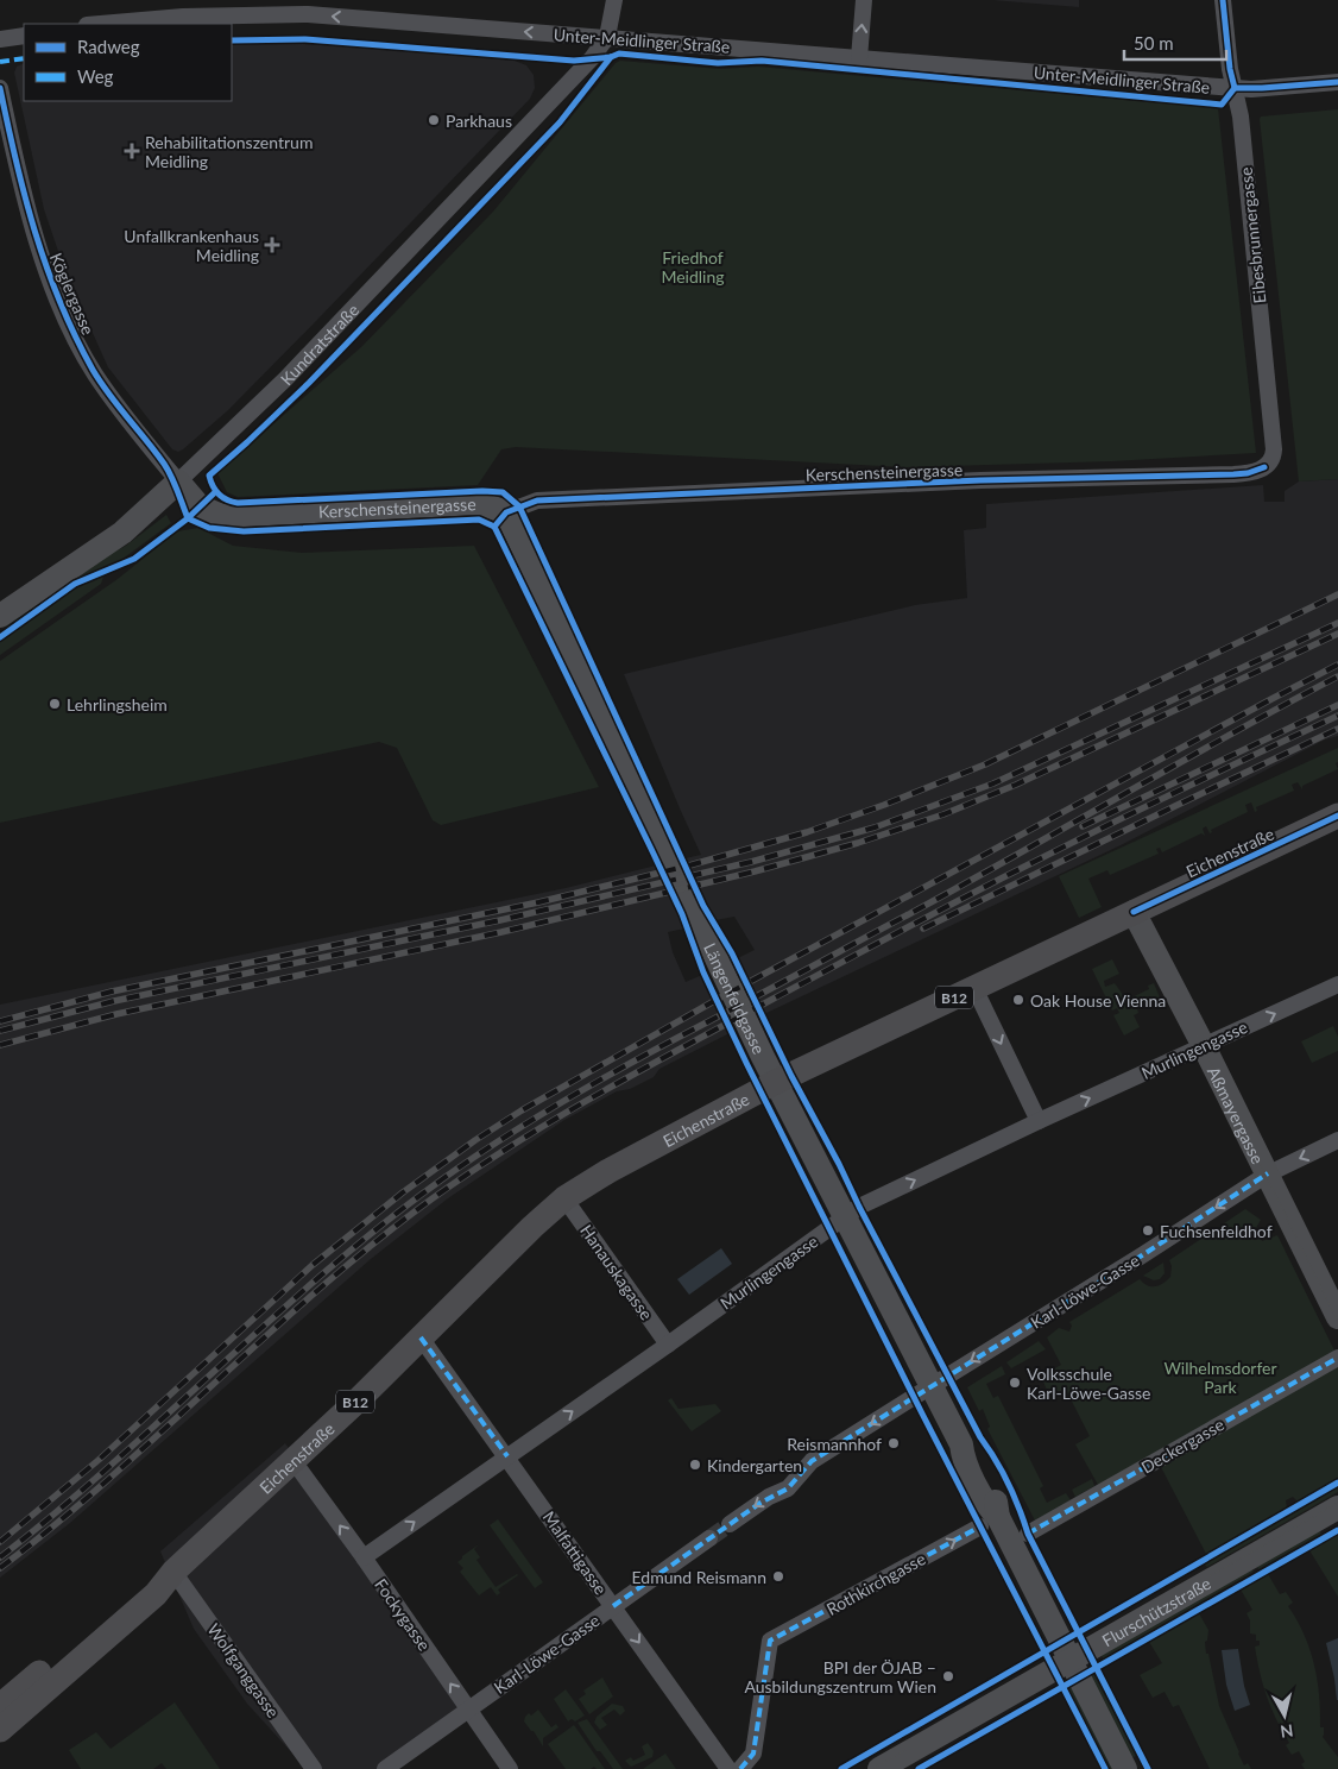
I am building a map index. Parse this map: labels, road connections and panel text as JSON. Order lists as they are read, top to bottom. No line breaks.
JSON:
{"streets":{"main road":["Eichenstraße","B12"],"street":["Unter-Meidlinger Straße","Eibesbrunnergasse","Köglergasse","Kundratstraße","Kerschensteinergasse","Längenfeldgasse","Murlingengasse","Aßmayergasse","Hanauskagasse","Karl-Löwe-Gasse","Deckergasse","Malfattigasse","Rothkirchgasse","Flurschützstraße","Fockygasse","Wolfganggasse"]},"crossings":[["Unter-Meidlinger Straße","Eibesbrunnergasse"],["Unter-Meidlinger Straße","Kundratstraße"],["Eibesbrunnergasse","Kerschensteinergasse"],["Köglergasse","Kundratstraße"],["Köglergasse","Kerschensteinergasse"],["Kundratstraße","Kerschensteinergasse"],["Kerschensteinergasse","Längenfeldgasse"],["Eichenstraße","Längenfeldgasse"],["Eichenstraße","Aßmayergasse"],["Eichenstraße","Hanauskagasse"],["Eichenstraße","Malfattigasse"],["Eichenstraße","Fockygasse"],["Eichenstraße","Wolfganggasse"],["Längenfeldgasse","Murlingengasse"],["Längenfeldgasse","Karl-Löwe-Gasse"],["Längenfeldgasse","Rothkirchgasse"],["Längenfeldgasse","Flurschützstraße"],["Murlingengasse","Aßmayergasse"],["Murlingengasse","Hanauskagasse"],["Murlingengasse","Malfattigasse"],["Murlingengasse","Fockygasse"],["Aßmayergasse","Karl-Löwe-Gasse"],["Karl-Löwe-Gasse","Malfattigasse"],["Karl-Löwe-Gasse","Fockygasse"]],"one_way":["Murlingengasse","Karl-Löwe-Gasse","Malfattigasse","Rothkirchgasse","Fockygasse"],"parks":["Friedhof Meidling","Wilhelmsdorfer Park"],"places":{"other":["Parkhaus","Lehrlingsheim","Oak House Vienna","Fuchsenfeldhof","Volksschule Karl-Löwe-Gasse","Reismannhof","Kindergarten","Edmund Reismann","BPI der ÖJAB – Ausbildungszentrum Wien"],"health":["Rehabilitationszentrum Meidling","Unfallkrankenhaus Meidling"]},"legend":["Radweg","Weg"],"scale_bar":"50 m","north":"bottom"}
